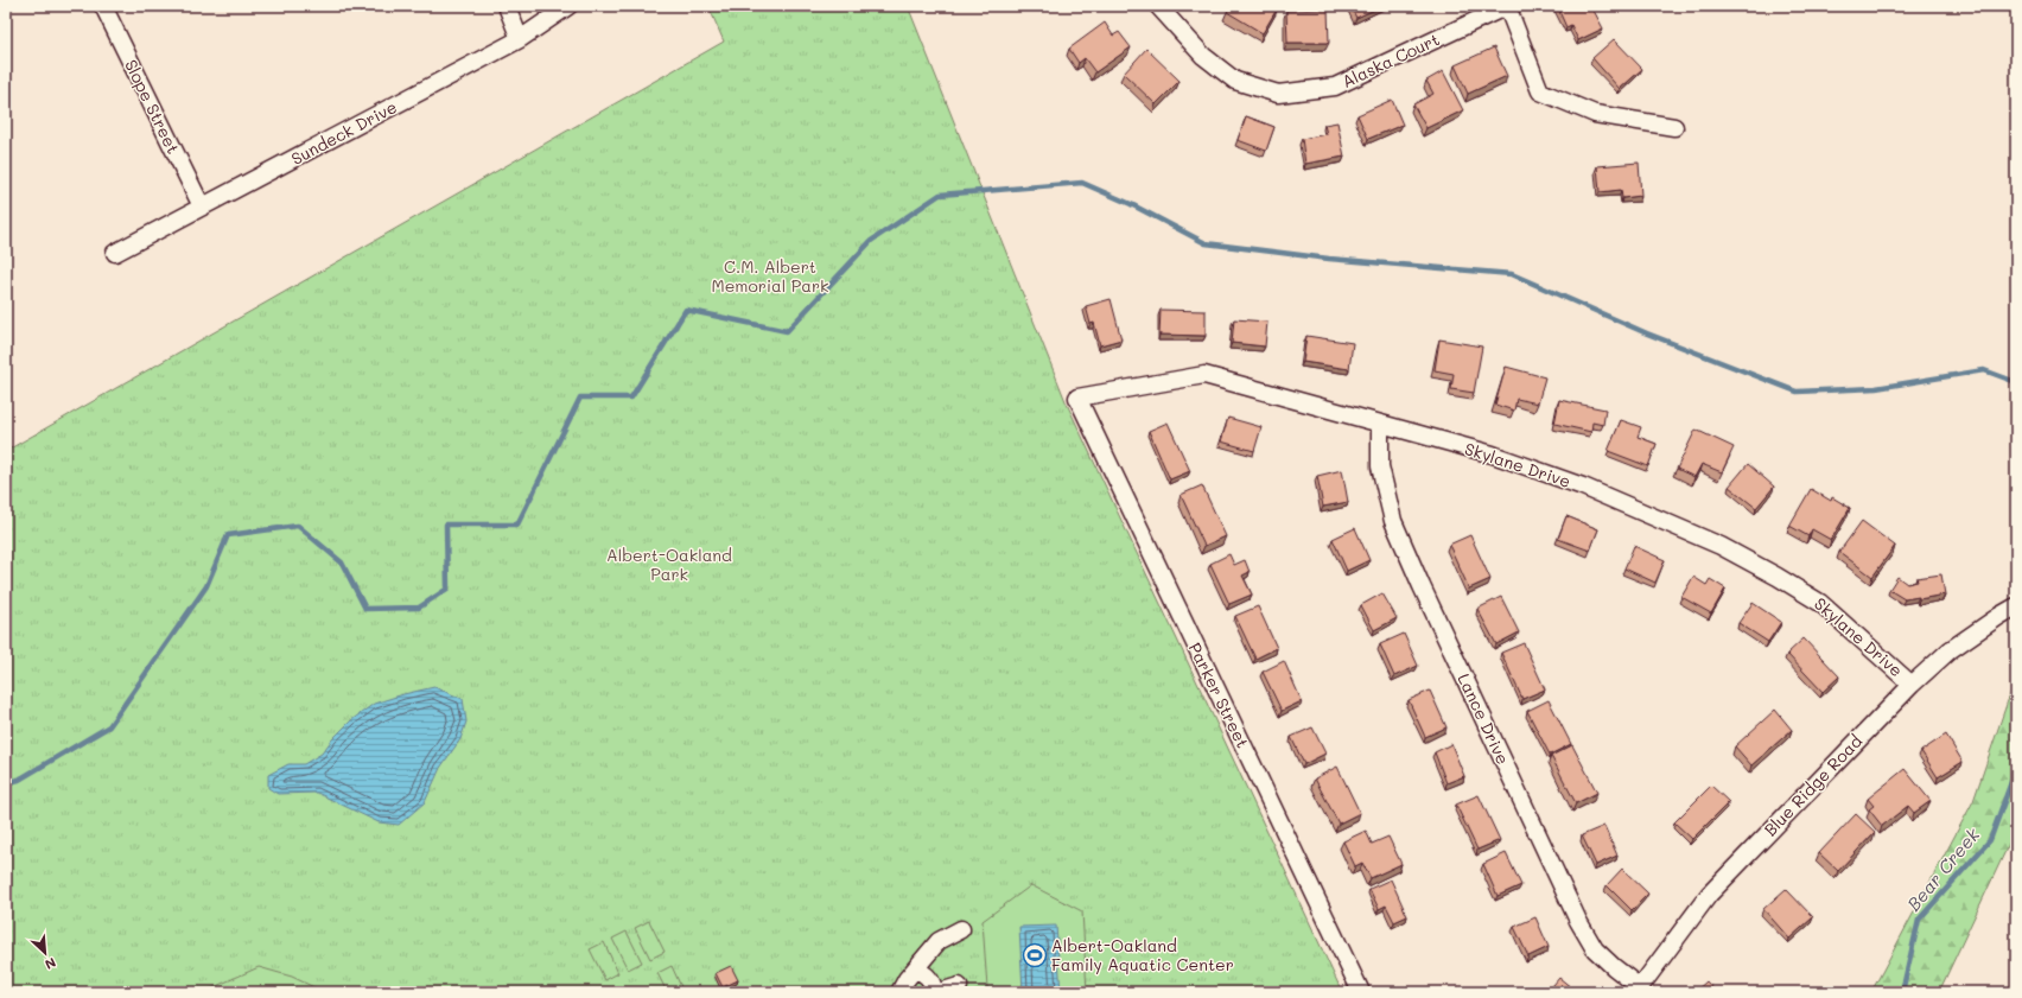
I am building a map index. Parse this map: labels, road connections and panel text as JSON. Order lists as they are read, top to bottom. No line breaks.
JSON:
{"streets":{"street":["Alaska Court","Slope Street","Sundeck Drive","Skylane Drive","Parker Street","Lance Drive","Blue Ridge Road"]},"crossings":[["Slope Street","Sundeck Drive"],["Skylane Drive","Parker Street"],["Skylane Drive","Lance Drive"],["Skylane Drive","Blue Ridge Road"],["Lance Drive","Blue Ridge Road"]],"water":["Bear Creek"],"parks":["C.M. Albert Memorial Park","Albert-Oakland Park"],"places":{"sports":["Albert-Oakland Family Aquatic Center"]},"north":"bottom right"}
